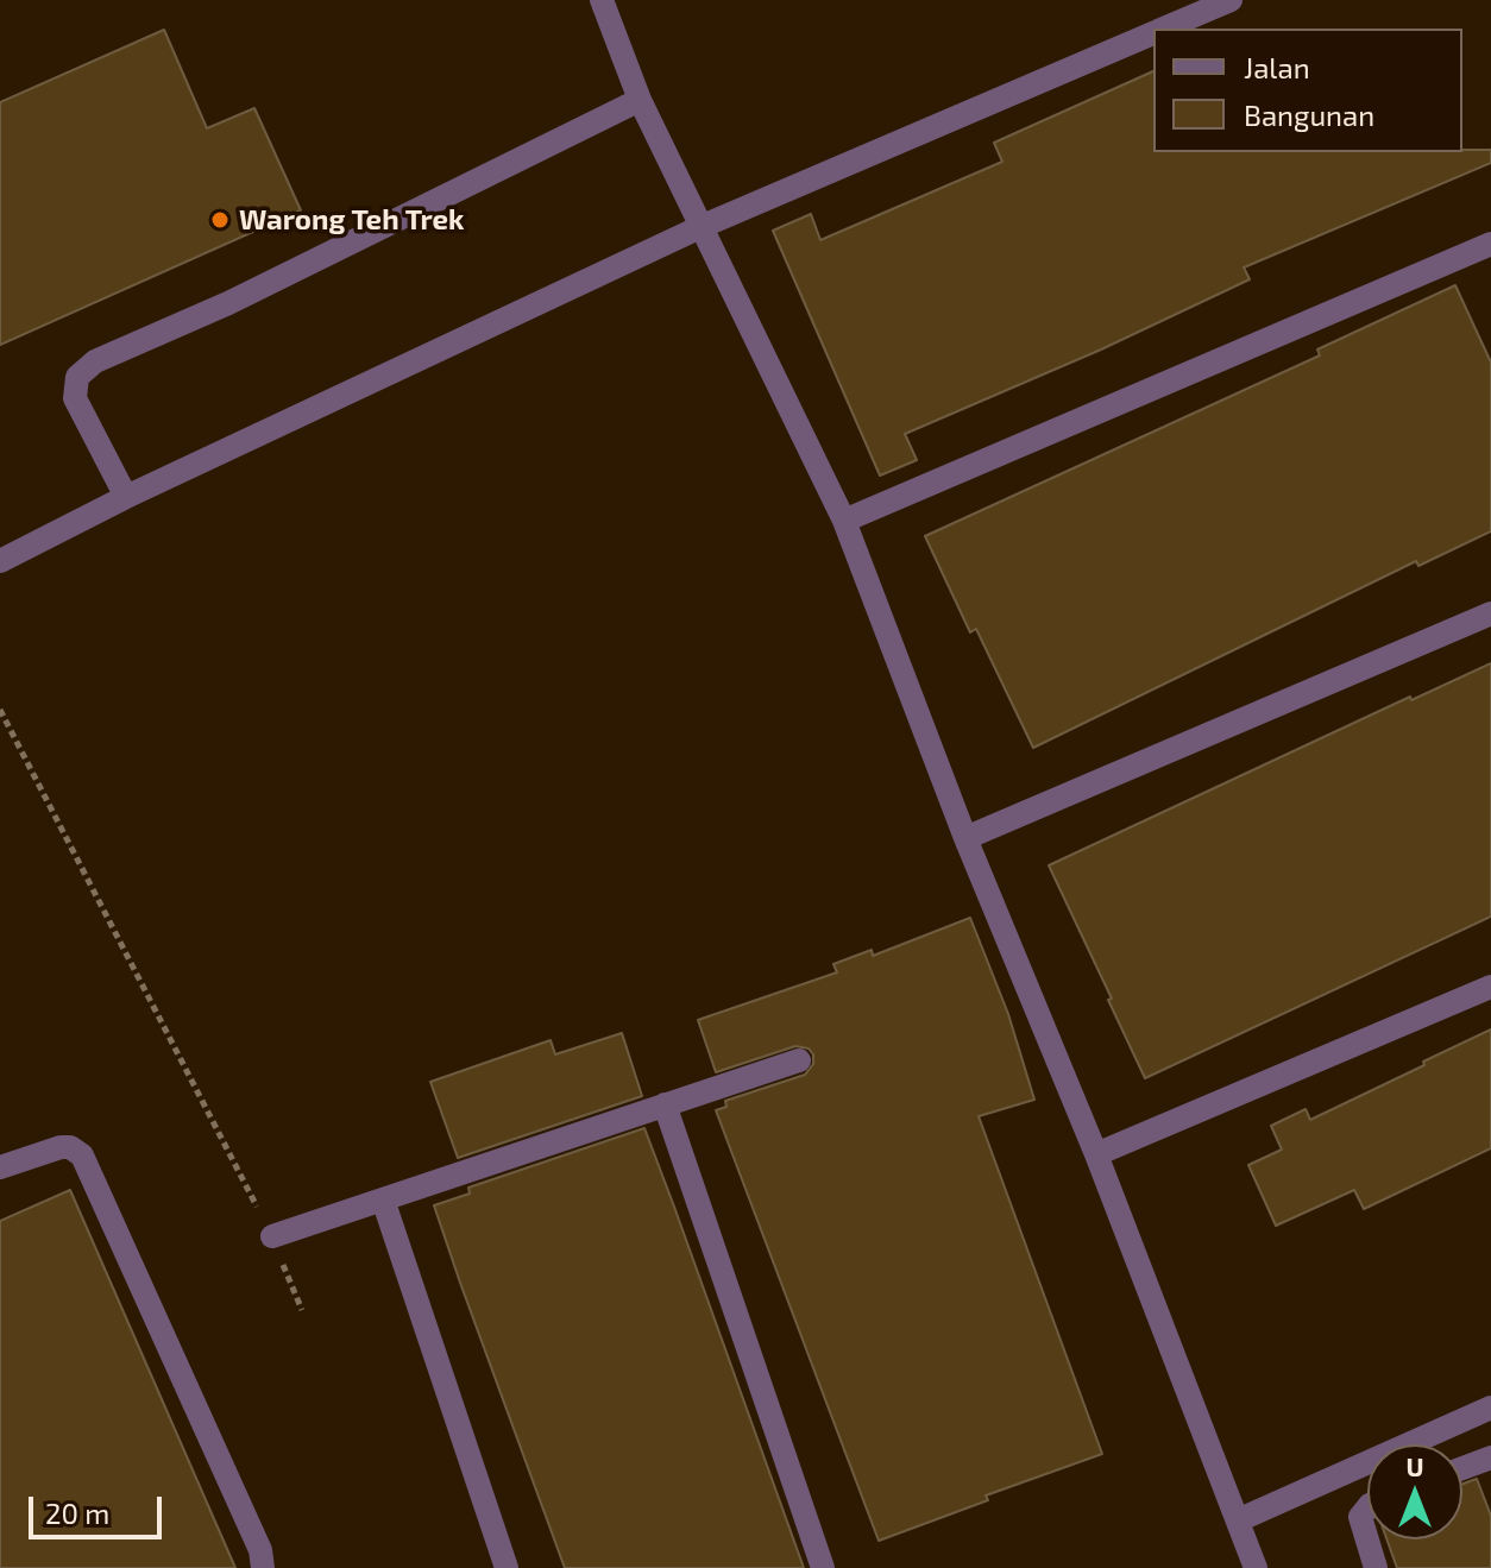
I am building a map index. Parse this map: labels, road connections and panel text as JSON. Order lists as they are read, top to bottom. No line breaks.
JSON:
{"places":["Warong Teh Trek"],"legend":["Jalan","Bangunan"],"scale_bar":"20 m","north":"top"}
